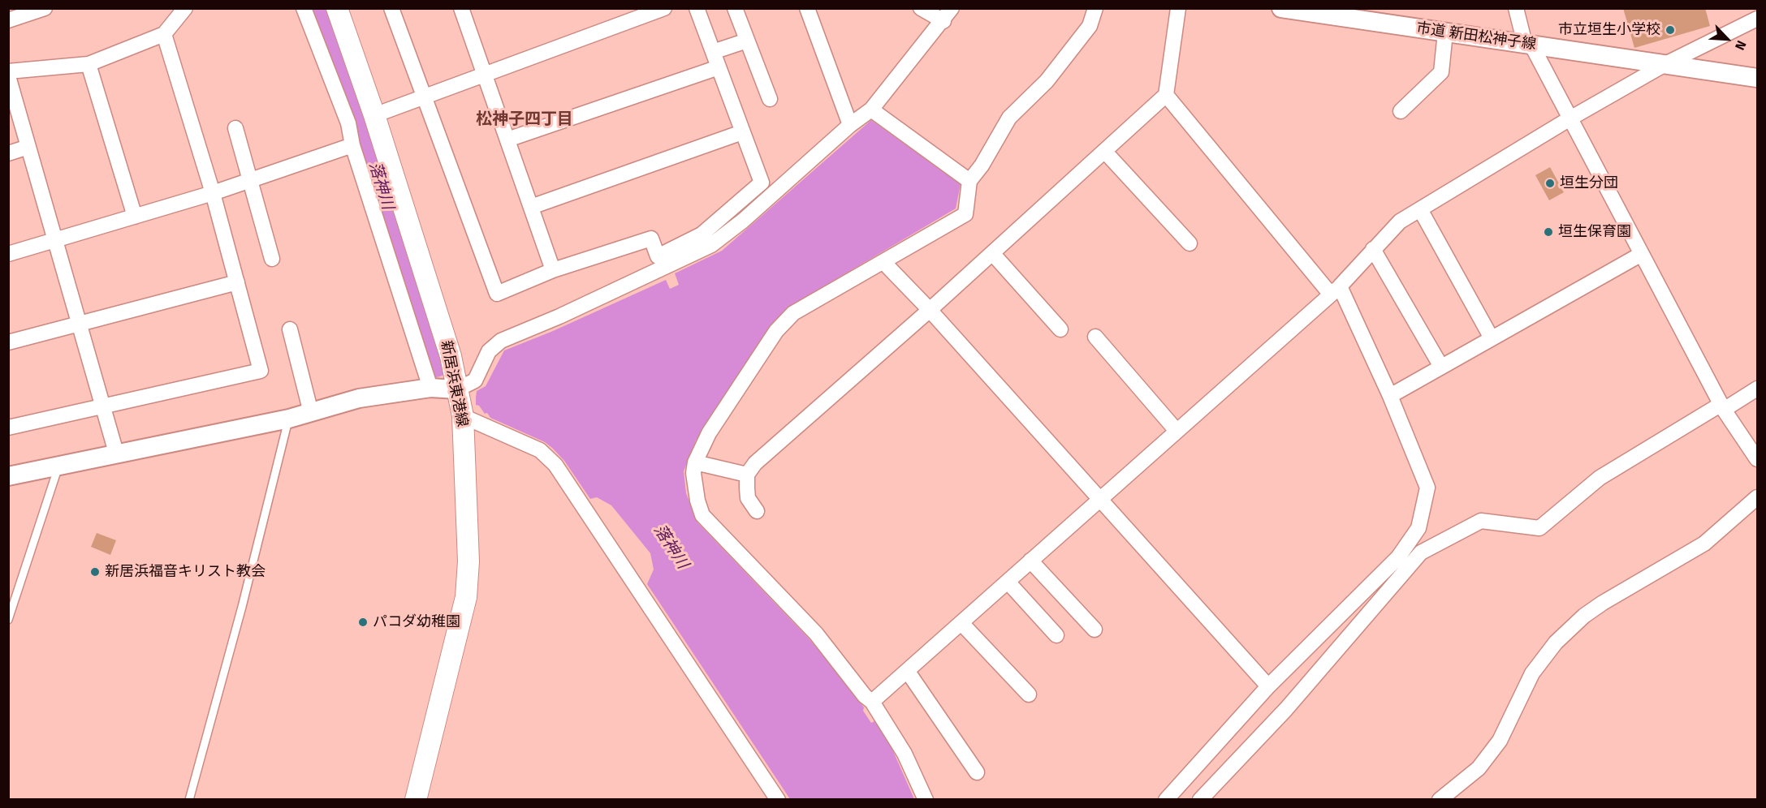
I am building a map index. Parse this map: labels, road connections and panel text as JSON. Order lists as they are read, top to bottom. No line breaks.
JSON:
{"streets":{"main road":["新居浜東港線"],"street":["市道 新田松神子線"]},"districts":["松神子四丁目"],"water":["落神川"],"places":["市立垣生小学校","垣生分団","垣生保育園","新居浜福音キリスト教会","パコダ幼稚園"],"north":"bottom right"}
